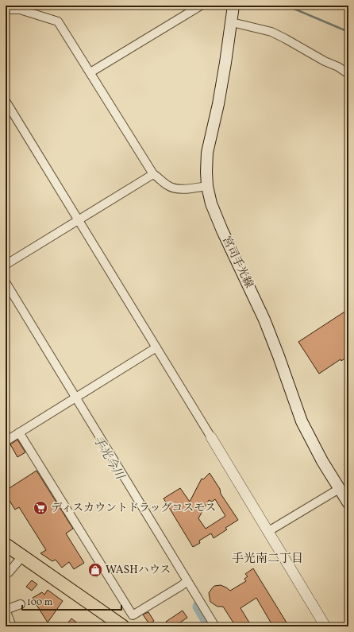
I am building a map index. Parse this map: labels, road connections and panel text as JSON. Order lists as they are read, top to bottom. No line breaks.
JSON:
{"streets":{"main road":["宮司手光線"]},"districts":["手光南二丁目"],"water":["手光今川"],"places":{"supermarket":["ディスカウントドラッグコスモス"],"shop":["WASHハウス"]},"scale_bar":"100 m"}
